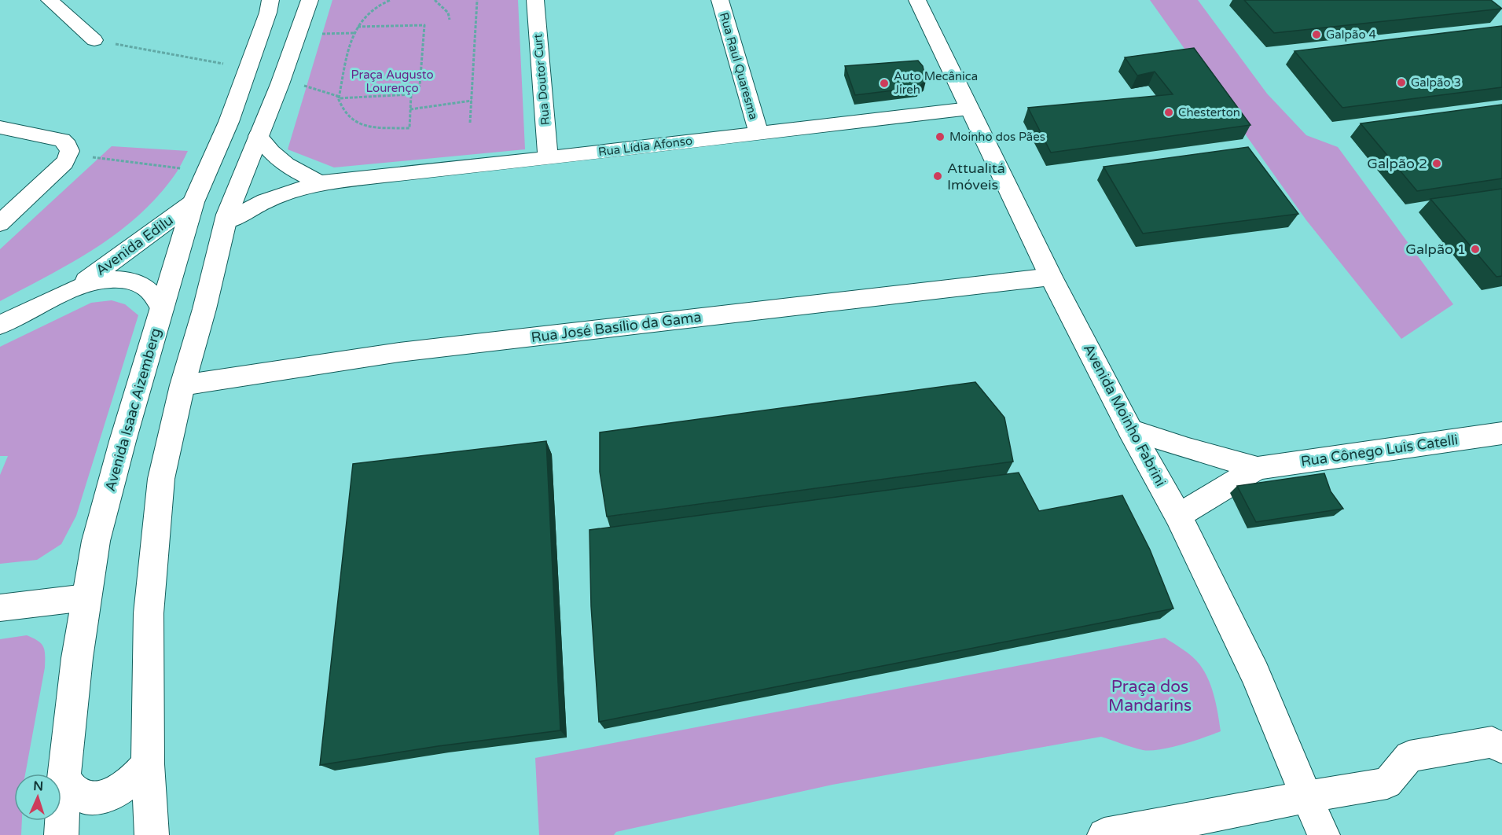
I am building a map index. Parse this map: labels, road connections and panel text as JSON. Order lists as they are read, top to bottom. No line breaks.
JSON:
{"streets":{"street":["Rua Raul Quaresma","Rua Doutor Curt","Rua Lídia Afonso","Avenida Edilu","Rua José Basílio da Gama","Avenida Isaac Aizemberg","Avenida Moinho Fabrini","Rua Cônego Luis Catelli"]},"crossings":[["Rua Raul Quaresma","Rua Lídia Afonso"],["Rua Doutor Curt","Rua Lídia Afonso"],["Rua Lídia Afonso","Avenida Moinho Fabrini"],["Avenida Edilu","Avenida Isaac Aizemberg"],["Rua José Basílio da Gama","Avenida Moinho Fabrini"],["Avenida Moinho Fabrini","Rua Cônego Luis Catelli"]],"parks":["Praça Augusto Lourenço","Praça dos Mandarins"],"places":["Galpão 4","Galpão 3","Auto Mecânica Jireh","Chesterton","Moinho dos Pães","Galpão 2","Attualitá Imóveis","Galpão 1"],"north":"top"}
